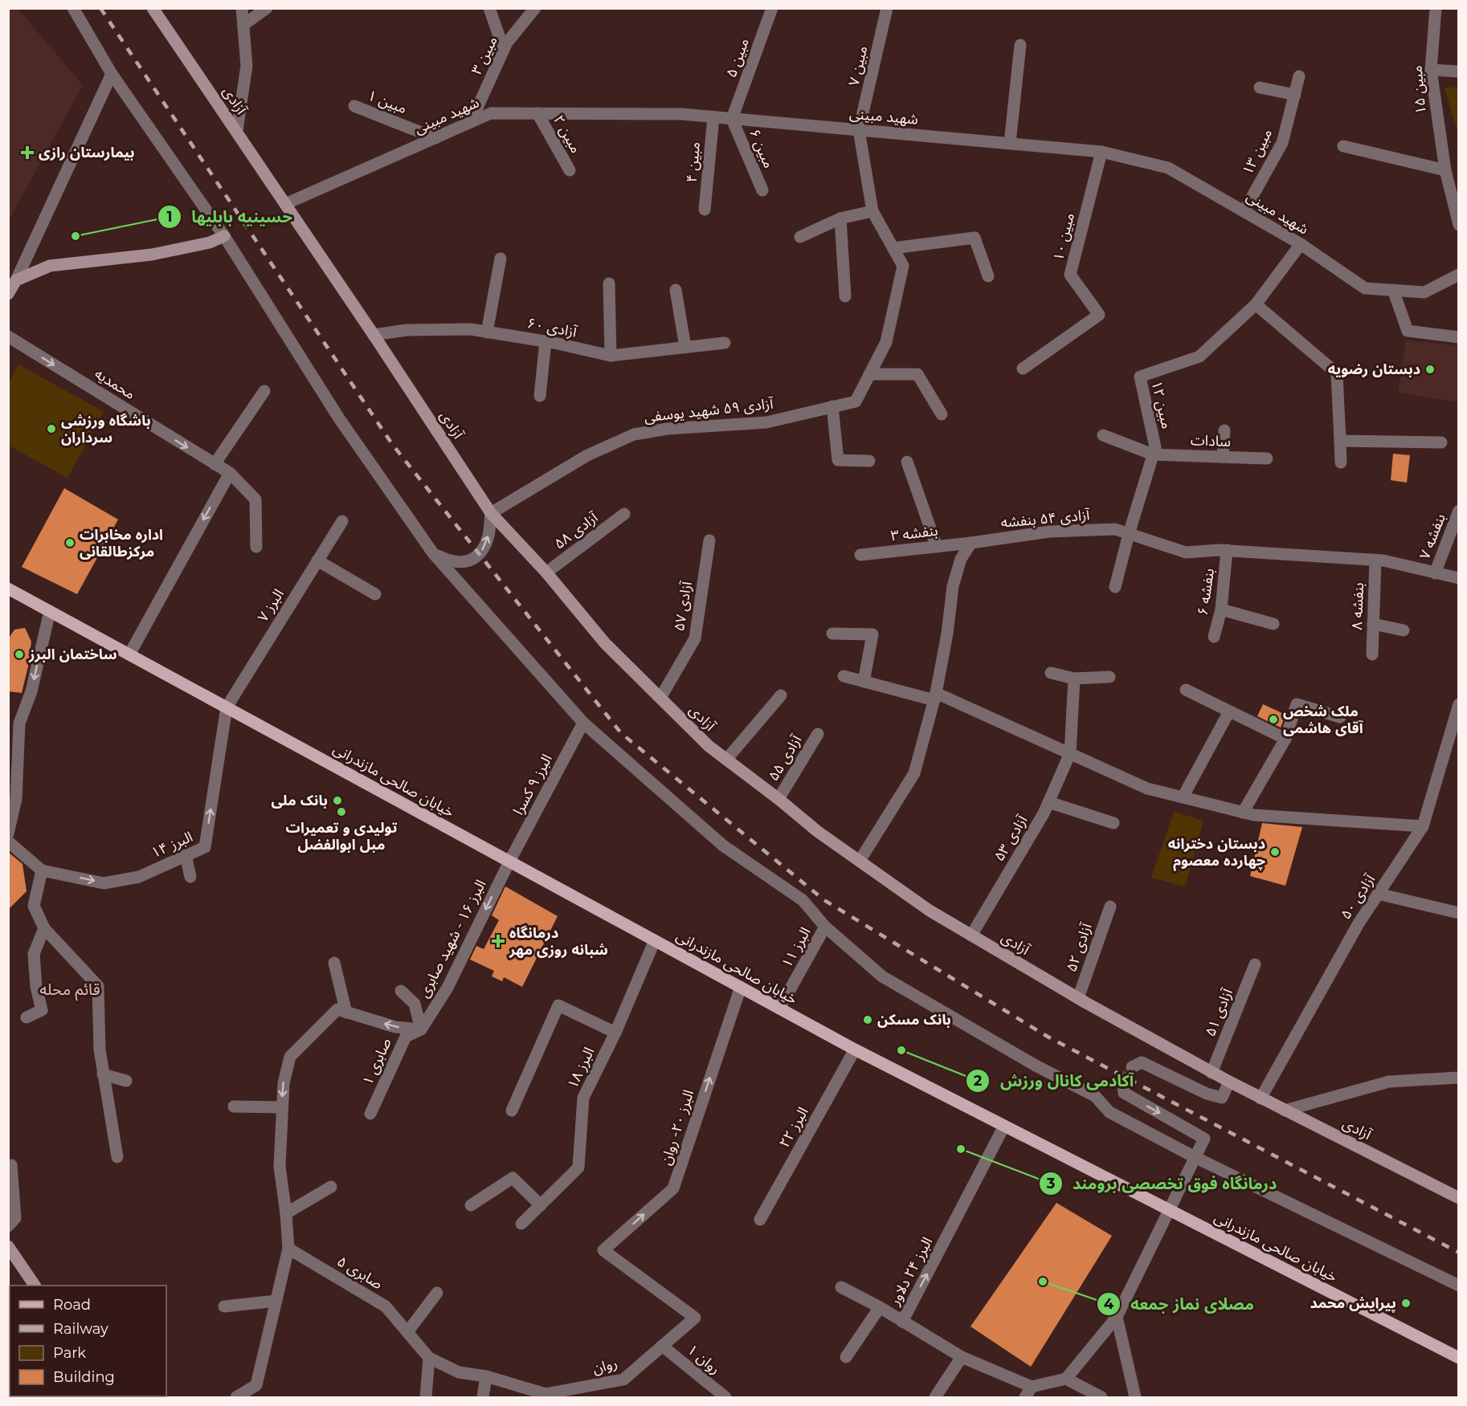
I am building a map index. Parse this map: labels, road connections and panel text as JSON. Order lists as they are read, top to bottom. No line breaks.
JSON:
{"streets":{"main road":["آزادی","خیابان صالحی مازندرانی"],"street":["مبین ۳","مبین ۵","مبین ۷","مبین ۱۵","مبین ۱","شهید مبینی","مبین ۲","مبین ۶","مبین ۱۳","مبین ۴","مبین ۱۰","آزادی ۶۰","محمدیه","مبین ۱۲","آزادی ۵۹ شهید یوسفی","سادات","آزادی ۵۴ بنفشه","آزادی ۵۸","بنفشه ۳","بنفشه ۷","بنفشه ۶","البرز ۷","آزادی ۵۷","بنفشه ۸","آزادی ۵۵","البرز ۹ کسرا","آزادی ۵۳","البرز ۱۴","آزادی ۵۰","البرز ۱۶ - شهید صابری","البرز ۱۱","آزادی ۵۲","آزادی ۵۱","صابری ۱","البرز ۱۸","البرز ۲۰- روان","البرز ۲۲","البرز ۲۴ دلاور","صابری ۵","روان ۱","روان"]},"crossings":[["مبین ۳","شهید مبینی"],["مبین ۵","شهید مبینی"],["مبین ۵","مبین ۶"],["مبین ۷","شهید مبینی"],["مبین ۷","آزادی ۵۹ شهید یوسفی"],["آزادی","شهید مبینی"],["آزادی","آزادی ۶۰"],["آزادی","آزادی ۵۹ شهید یوسفی"],["آزادی","آزادی ۵۸"],["آزادی","آزادی ۵۷"],["آزادی","آزادی ۵۵"],["آزادی","آزادی ۵۳"],["آزادی","آزادی ۵۰"],["آزادی","آزادی ۵۲"],["آزادی","آزادی ۵۱"],["مبین ۱","شهید مبینی"],["شهید مبینی","مبین ۲"],["شهید مبینی","مبین ۶"],["شهید مبینی","مبین ۱۳"],["شهید مبینی","مبین ۴"],["شهید مبینی","مبین ۱۰"],["شهید مبینی","مبین ۱۲"],["شهید مبینی","آزادی ۵۹ شهید یوسفی"],["مبین ۱۲","سادات"],["مبین ۱۲","آزادی ۵۴ بنفشه"],["آزادی ۵۴ بنفشه","بنفشه ۳"],["آزادی ۵۴ بنفشه","بنفشه ۷"],["آزادی ۵۴ بنفشه","بنفشه ۶"],["آزادی ۵۴ بنفشه","بنفشه ۸"],["البرز ۷","خیابان صالحی مازندرانی"],["البرز ۷","البرز ۱۴"],["خیابان صالحی مازندرانی","البرز ۹ کسرا"],["خیابان صالحی مازندرانی","البرز ۱۴"],["خیابان صالحی مازندرانی","البرز ۱۶ - شهید صابری"],["خیابان صالحی مازندرانی","البرز ۱۱"],["خیابان صالحی مازندرانی","البرز ۱۸"],["خیابان صالحی مازندرانی","البرز ۲۰- روان"],["خیابان صالحی مازندرانی","البرز ۲۲"],["خیابان صالحی مازندرانی","البرز ۲۴ دلاور"],["البرز ۹ کسرا","البرز ۱۶ - شهید صابری"],["البرز ۱۶ - شهید صابری","صابری ۱"],["البرز ۲۰- روان","روان"],["صابری ۵","روان"],["روان ۱","روان"]],"one_way":["محمدیه","البرز ۱۶ - شهید صابری","البرز ۲۰- روان","البرز ۲۴ دلاور"],"districts":["قائم محله"],"places":{"health":["بیمارستان رازی","درمانگاه شبانه روزی مهر"],"other":["حسینیه بابلیها","دبستان رضویه","باشگاه ورزشی سرداران","اداره مخابرات مرکزطالقانی","ساختمان البرز","ملک شخص آقای هاشمی","بانک ملی","تولیدی و تعمیرات مبل ابوالفضل","دبستان دخترانه چهارده معصوم","بانک مسکن","آکادمی کانال ورزش","درمانگاه فوق تخصصی برومند","مصلای نماز جمعه","پیرایش محمد"]},"legend":["Road","Railway","Park","Building"]}
